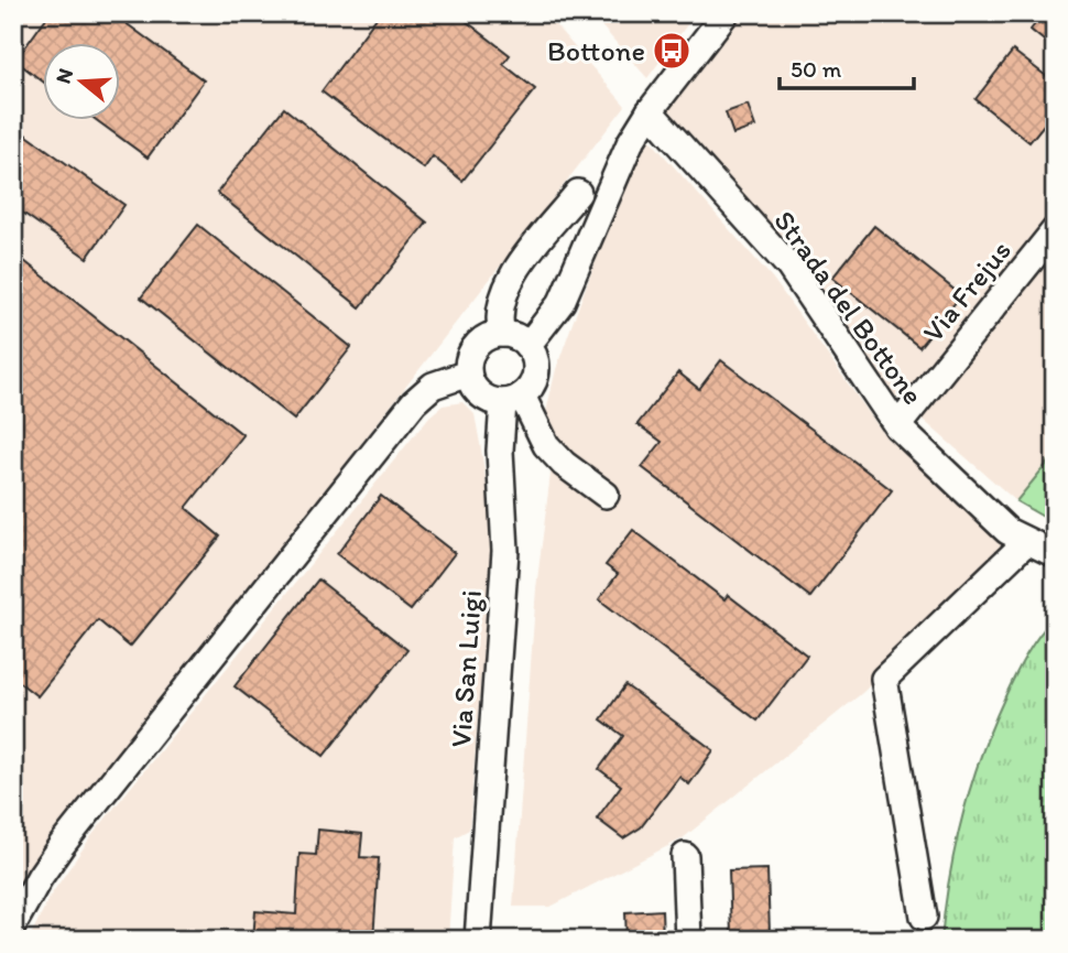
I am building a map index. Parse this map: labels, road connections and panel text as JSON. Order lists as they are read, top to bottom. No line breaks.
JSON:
{"streets":{"street":["Via Frejus","Strada del Bottone","Via San Luigi"]},"crossings":[["Via Frejus","Strada del Bottone"]],"places":{"bus stop":["Bottone"]},"scale_bar":"50 m","north":"left"}
